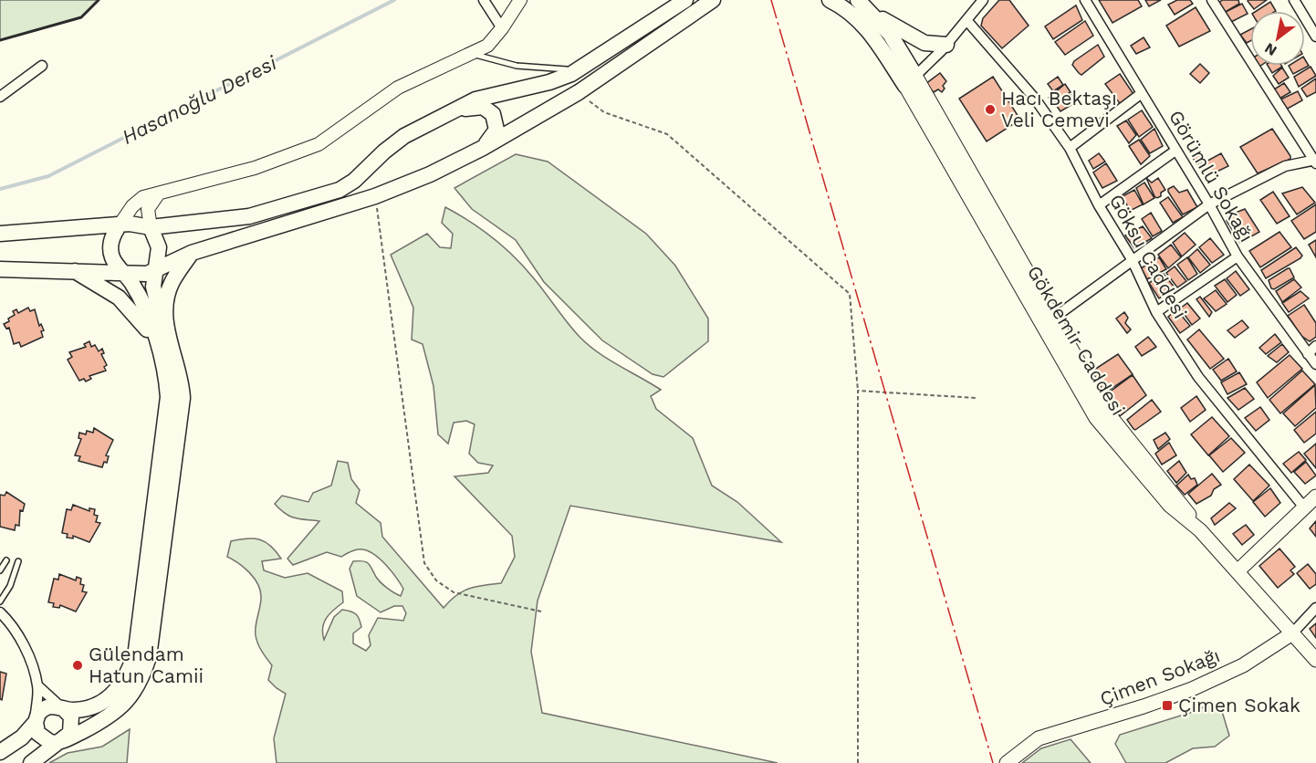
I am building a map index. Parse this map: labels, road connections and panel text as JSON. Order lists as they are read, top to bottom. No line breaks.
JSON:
{"streets":{"main road":["Gökdemir Caddesi","Çimen Sokağı"],"street":["Görümlü Sokağı","Göksu Caddesi"]},"crossings":[["Gökdemir Caddesi","Çimen Sokağı"]],"water":["Hasanoğlu Deresi"],"places":{"other":["Hacı Bektaşı Veli Cemevi","Gülendam Hatun Camii"],"transit":["Çimen Sokak"]},"north":"bottom left"}
